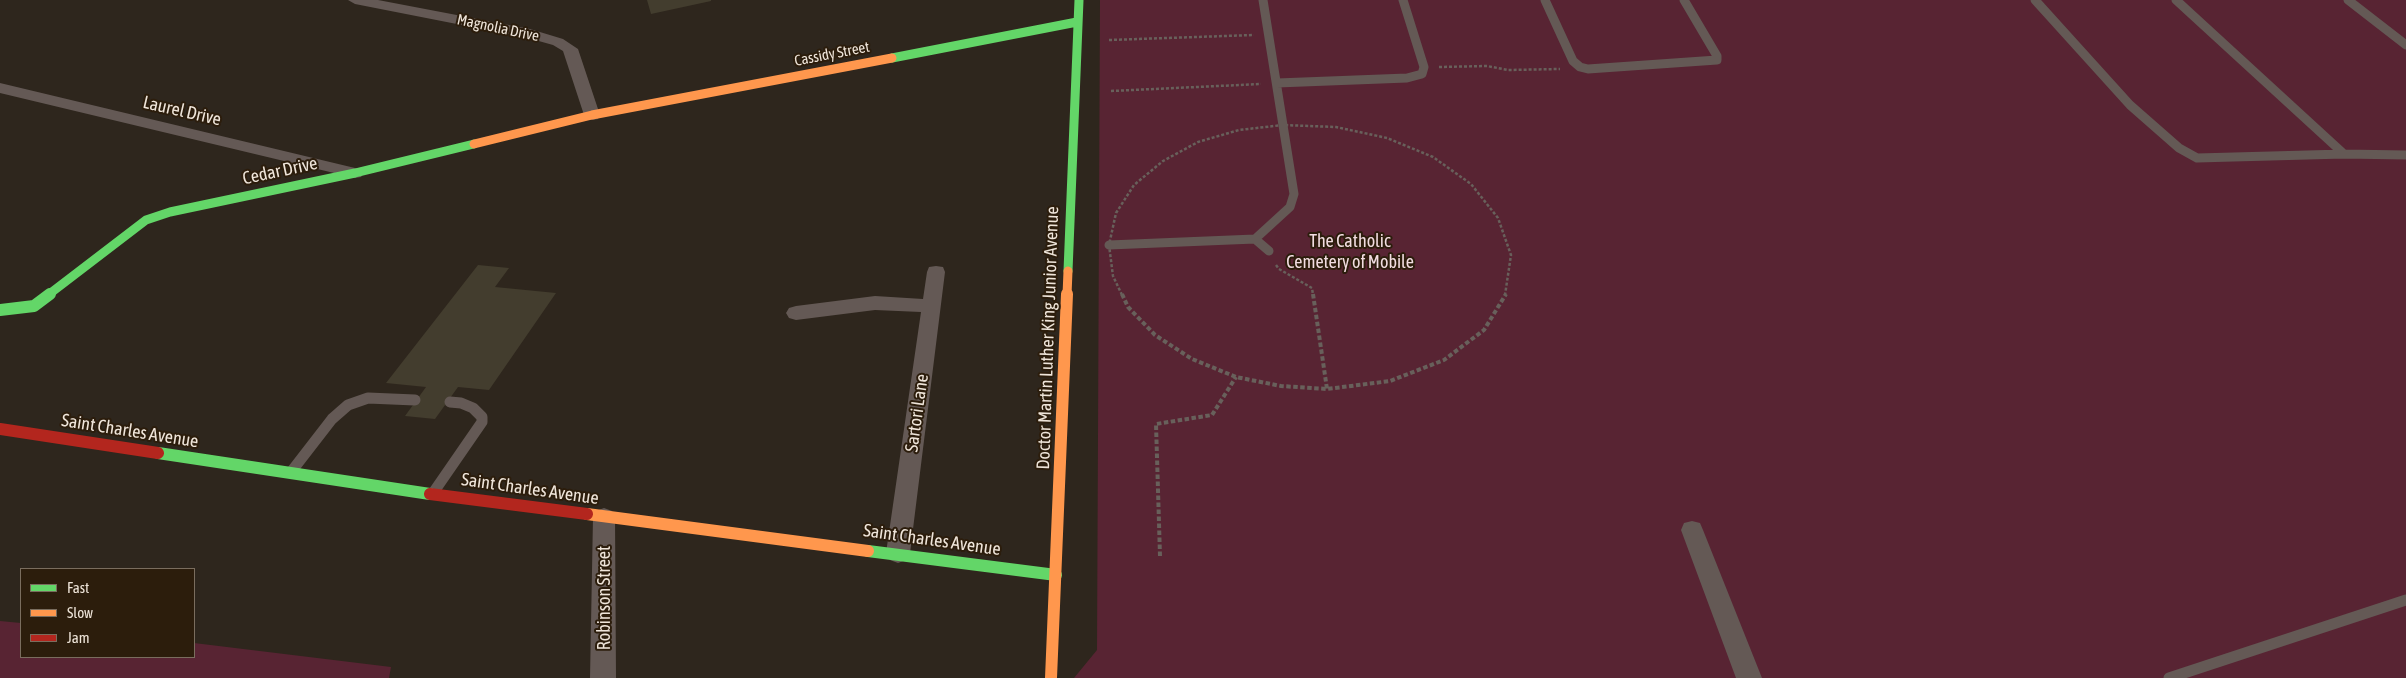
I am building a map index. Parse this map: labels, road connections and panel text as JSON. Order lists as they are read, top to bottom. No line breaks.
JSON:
{"streets":{"street":["Magnolia Drive","Cassidy Street","Laurel Drive","Cedar Drive","Doctor Martin Luther King Junior Avenue","Sartori Lane","Saint Charles Avenue","Robinson Street"]},"crossings":[["Magnolia Drive","Cassidy Street"],["Magnolia Drive","Cedar Drive"],["Cassidy Street","Cedar Drive"],["Cassidy Street","Doctor Martin Luther King Junior Avenue"],["Laurel Drive","Cedar Drive"],["Doctor Martin Luther King Junior Avenue","Saint Charles Avenue"],["Sartori Lane","Saint Charles Avenue"],["Saint Charles Avenue","Robinson Street"]],"parks":["The Catholic Cemetery of Mobile"],"legend":["Fast","Slow","Jam"]}
